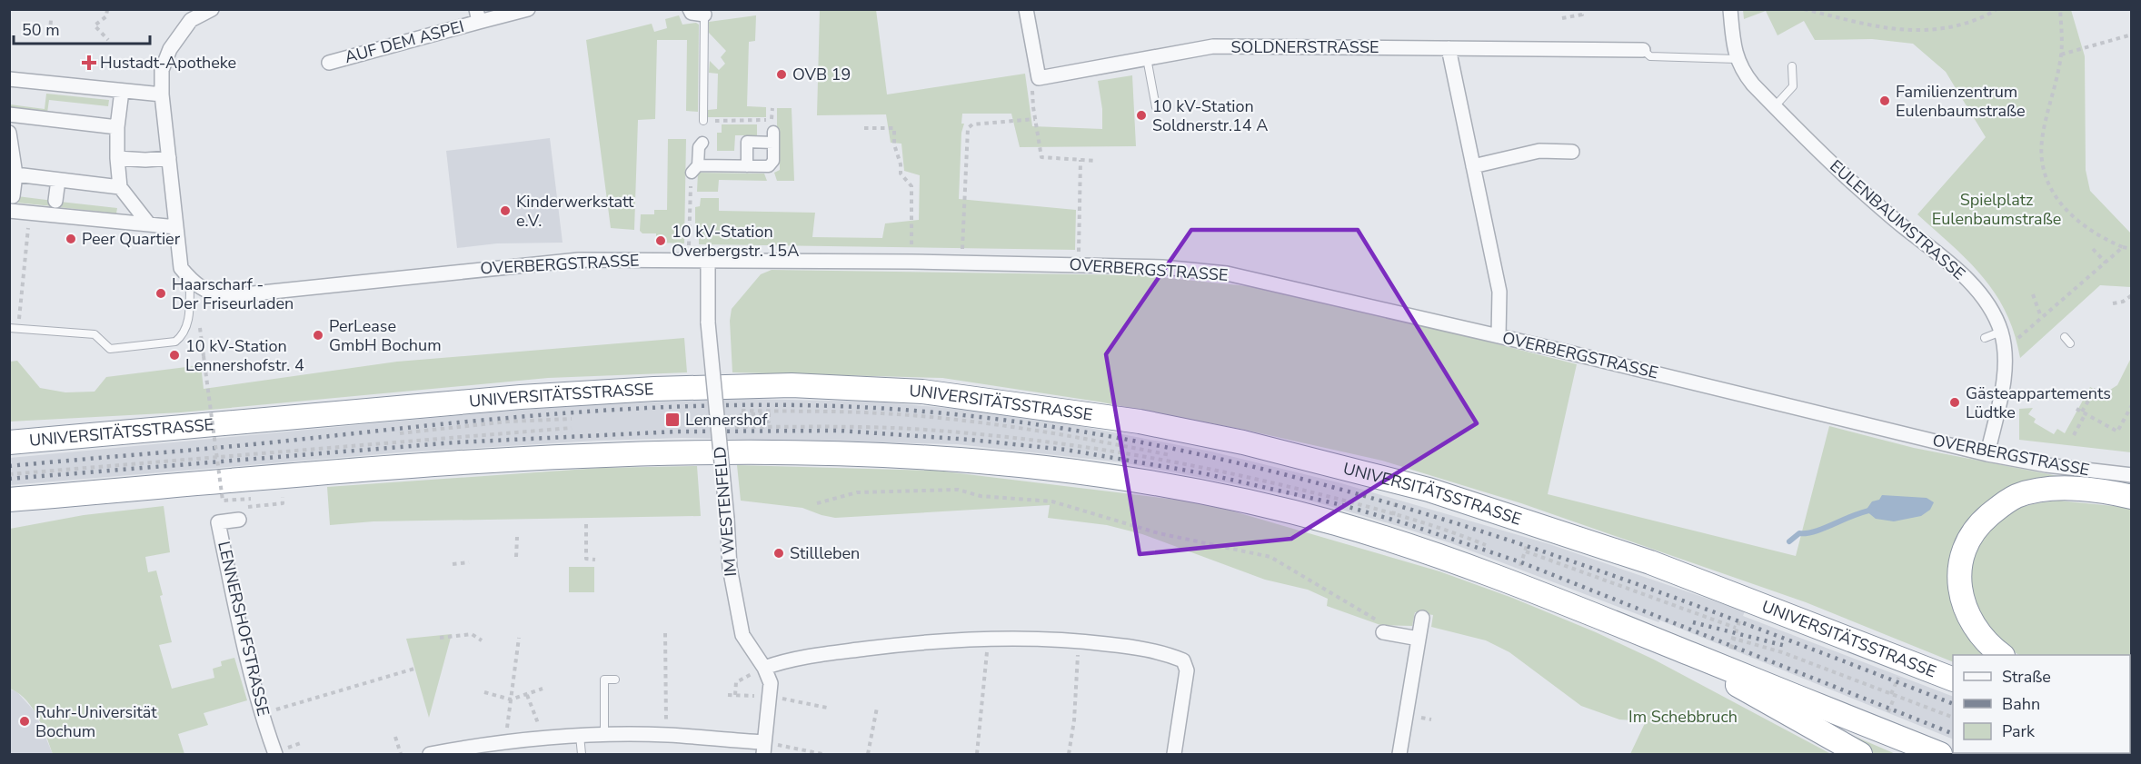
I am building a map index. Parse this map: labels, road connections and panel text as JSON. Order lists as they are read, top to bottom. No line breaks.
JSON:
{"streets":{"highway":["UNIVERSITÄTSSTRASSE"],"street":["AUF DEM ASPEI","SOLDNERSTRASSE","EULENBAUMSTRASSE","OVERBERGSTRASSE","IM WESTENFELD","LENNERSHOFSTRASSE"]},"crossings":[["EULENBAUMSTRASSE","OVERBERGSTRASSE"],["OVERBERGSTRASSE","IM WESTENFELD"]],"parks":["Spielplatz Eulenbaumstraße","Im Schebbruch"],"places":{"health":["Hustadt-Apotheke"],"other":["OVB 19","Familienzentrum Eulenbaumstraße","10 kV-Station Soldnerstr.14 A","Kinderwerkstatt e.V.","Peer Quartier","10 kV-Station Overbergstr. 15A","Haarscharf - Der Friseurladen","PerLease GmbH Bochum","10 kV-Station Lennershofstr. 4","Gästeappartements Lüdtke","Stillleben","Ruhr-Universität Bochum"],"transit":["Lennershof"]},"legend":["Straße","Bahn","Park"],"scale_bar":"50 m"}
